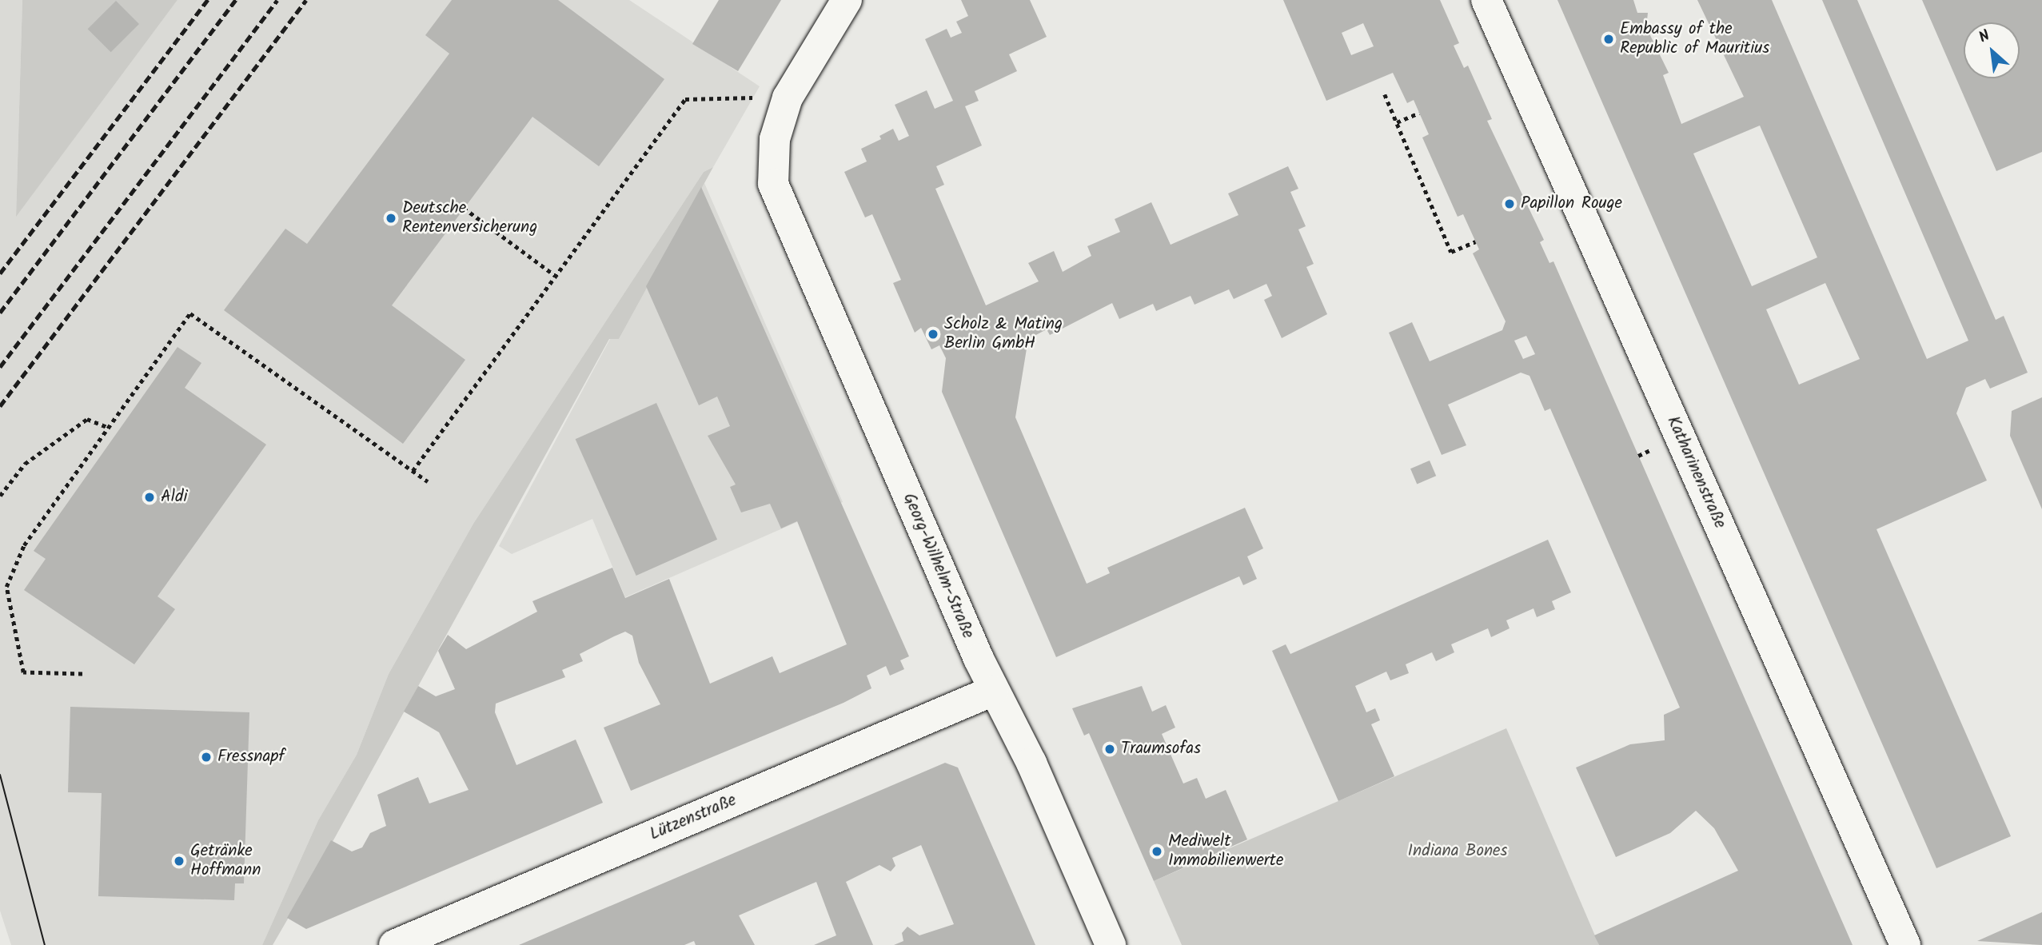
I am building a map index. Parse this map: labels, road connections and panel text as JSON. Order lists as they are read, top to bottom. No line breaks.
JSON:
{"streets":{"street":["Katharinenstraße","Georg-Wilhelm-Straße","Lützenstraße"]},"crossings":[["Georg-Wilhelm-Straße","Lützenstraße"]],"parks":["Indiana Bones"],"places":["Embassy of the Republic of Mauritius","Papillon Rouge","Deutsche Rentenversicherung","Scholz & Mating Berlin GmbH","Aldi","Traumsofas","Fressnapf","Mediwelt Immobilienwerte","Getränke Hoffmann"],"north":"top left"}
